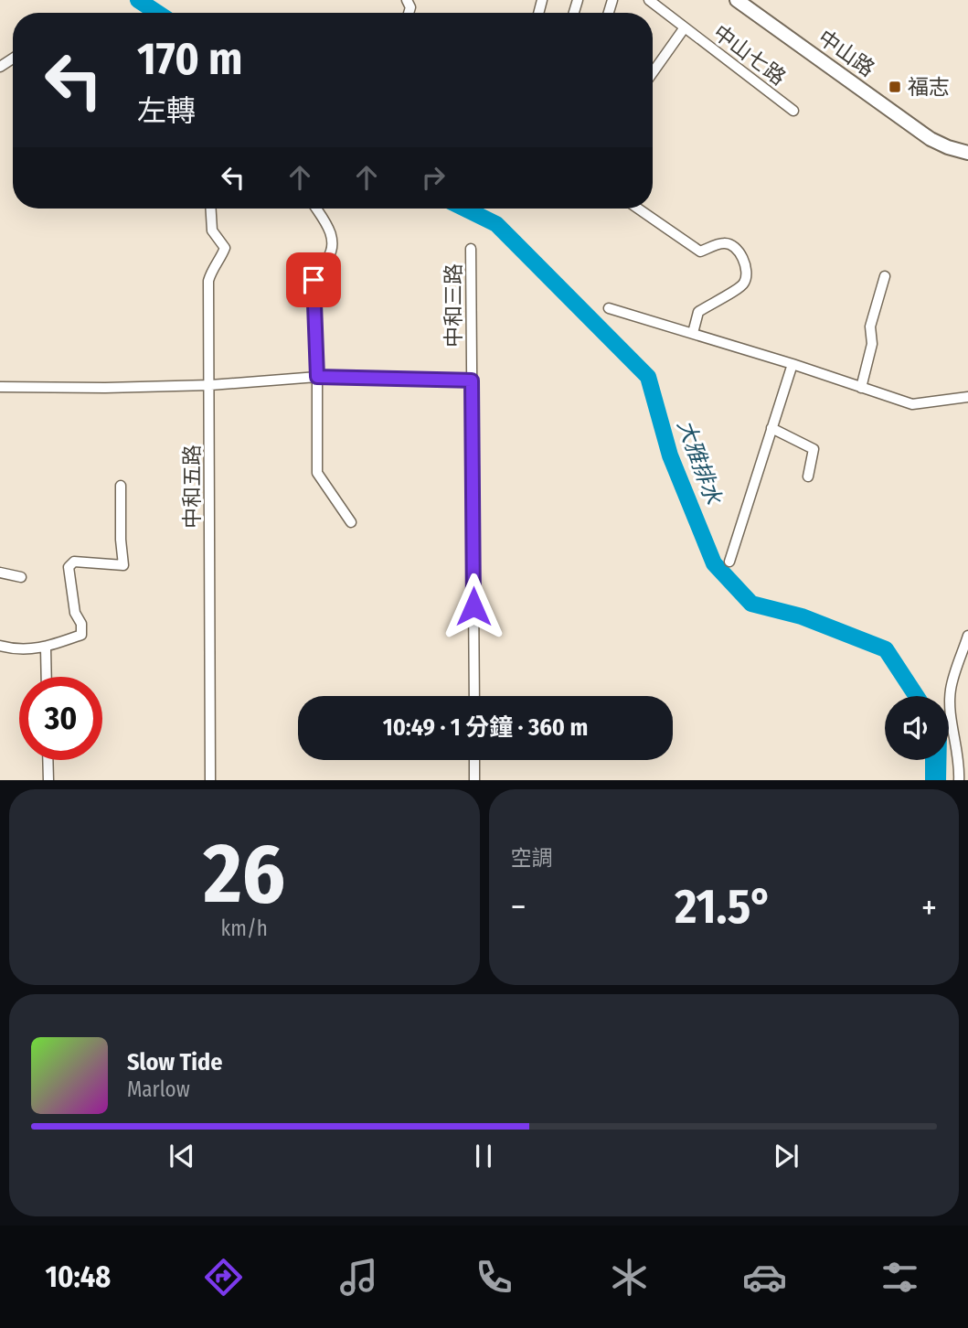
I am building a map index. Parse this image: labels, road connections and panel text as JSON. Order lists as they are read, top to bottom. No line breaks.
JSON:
{"streets":{"main road":["中山路"],"street":["中山七路","中和三路","中和五路"]},"water":["大雅排水"],"places":{"transit":["福志"]},"page":{"turn":["170 m","左轉"],"limit":"30","trip":"10:49 · 1 分鐘 · 360 m","tile":[["26","km/h"],"空調"],"heat":["−","21.5°","+"],"song":["Slow Tide","Marlow"],"tabs":"10:48"}}
